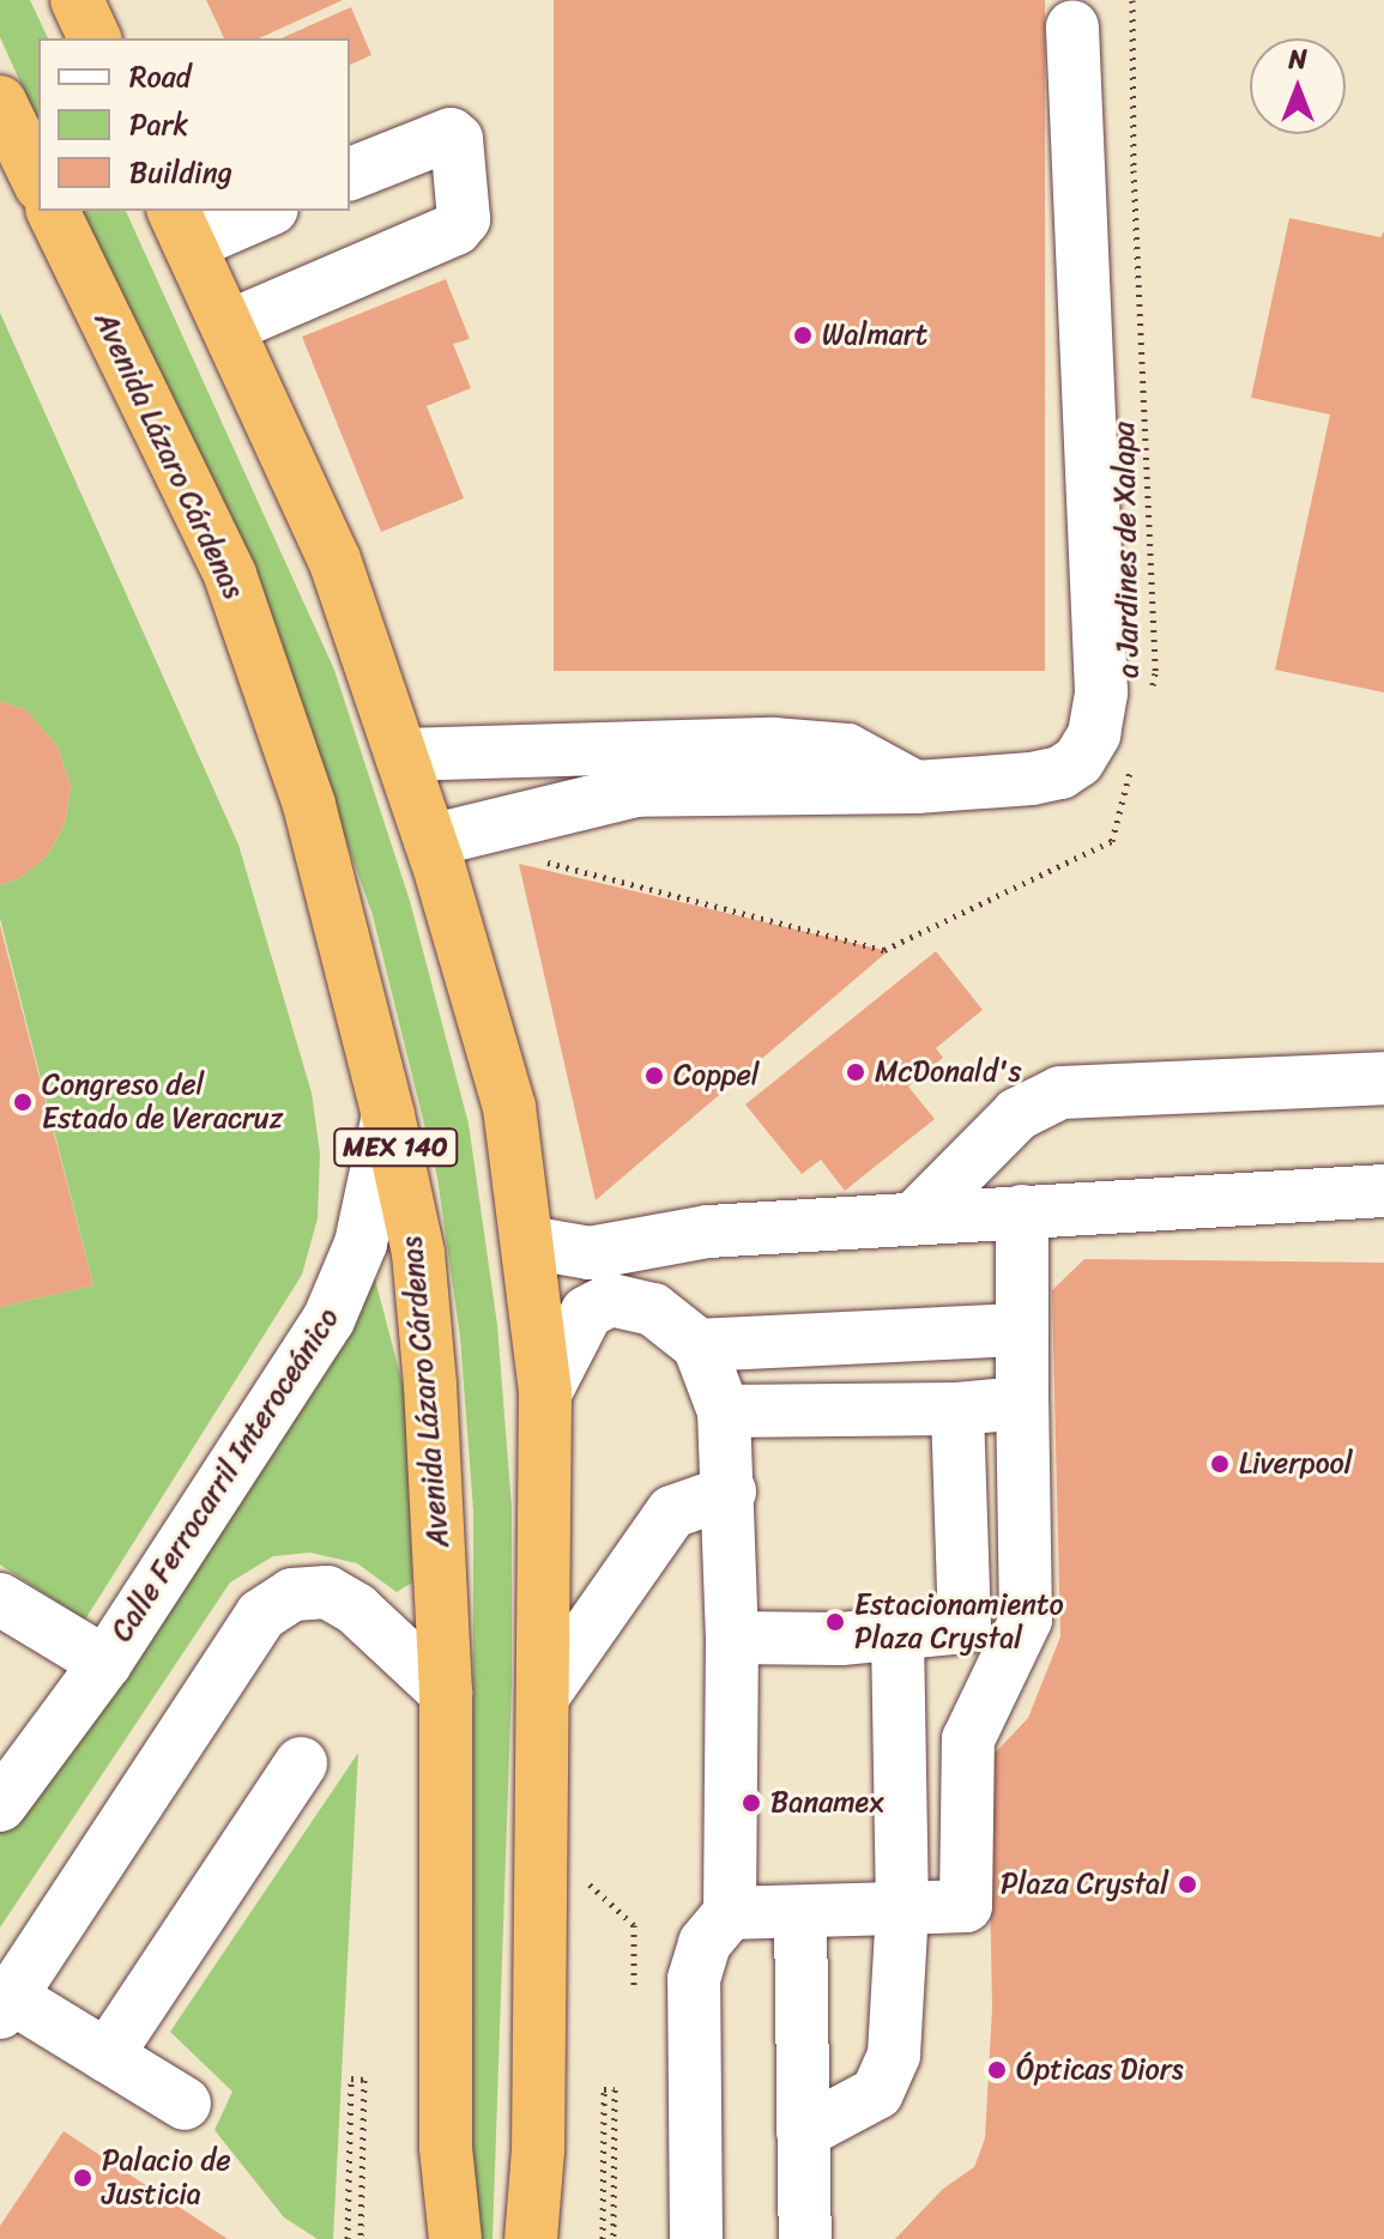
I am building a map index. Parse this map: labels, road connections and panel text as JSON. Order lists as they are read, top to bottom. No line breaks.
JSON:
{"streets":{"highway":["Avenida Lázaro Cárdenas","MEX 140"],"street":["Calle Ferrocarril Interoceánico"],"path":["a Jardines de Xalapa"]},"crossings":[["Avenida Lázaro Cárdenas","MEX 140"],["Avenida Lázaro Cárdenas","Calle Ferrocarril Interoceánico"]],"places":["Walmart","McDonald's","Coppel","Congreso del Estado de Veracruz","Liverpool","Estacionamiento Plaza Crystal","Banamex","Plaza Crystal","Ópticas Diors","Palacio de Justicia"],"legend":["Road","Park","Building"],"north":"top"}
